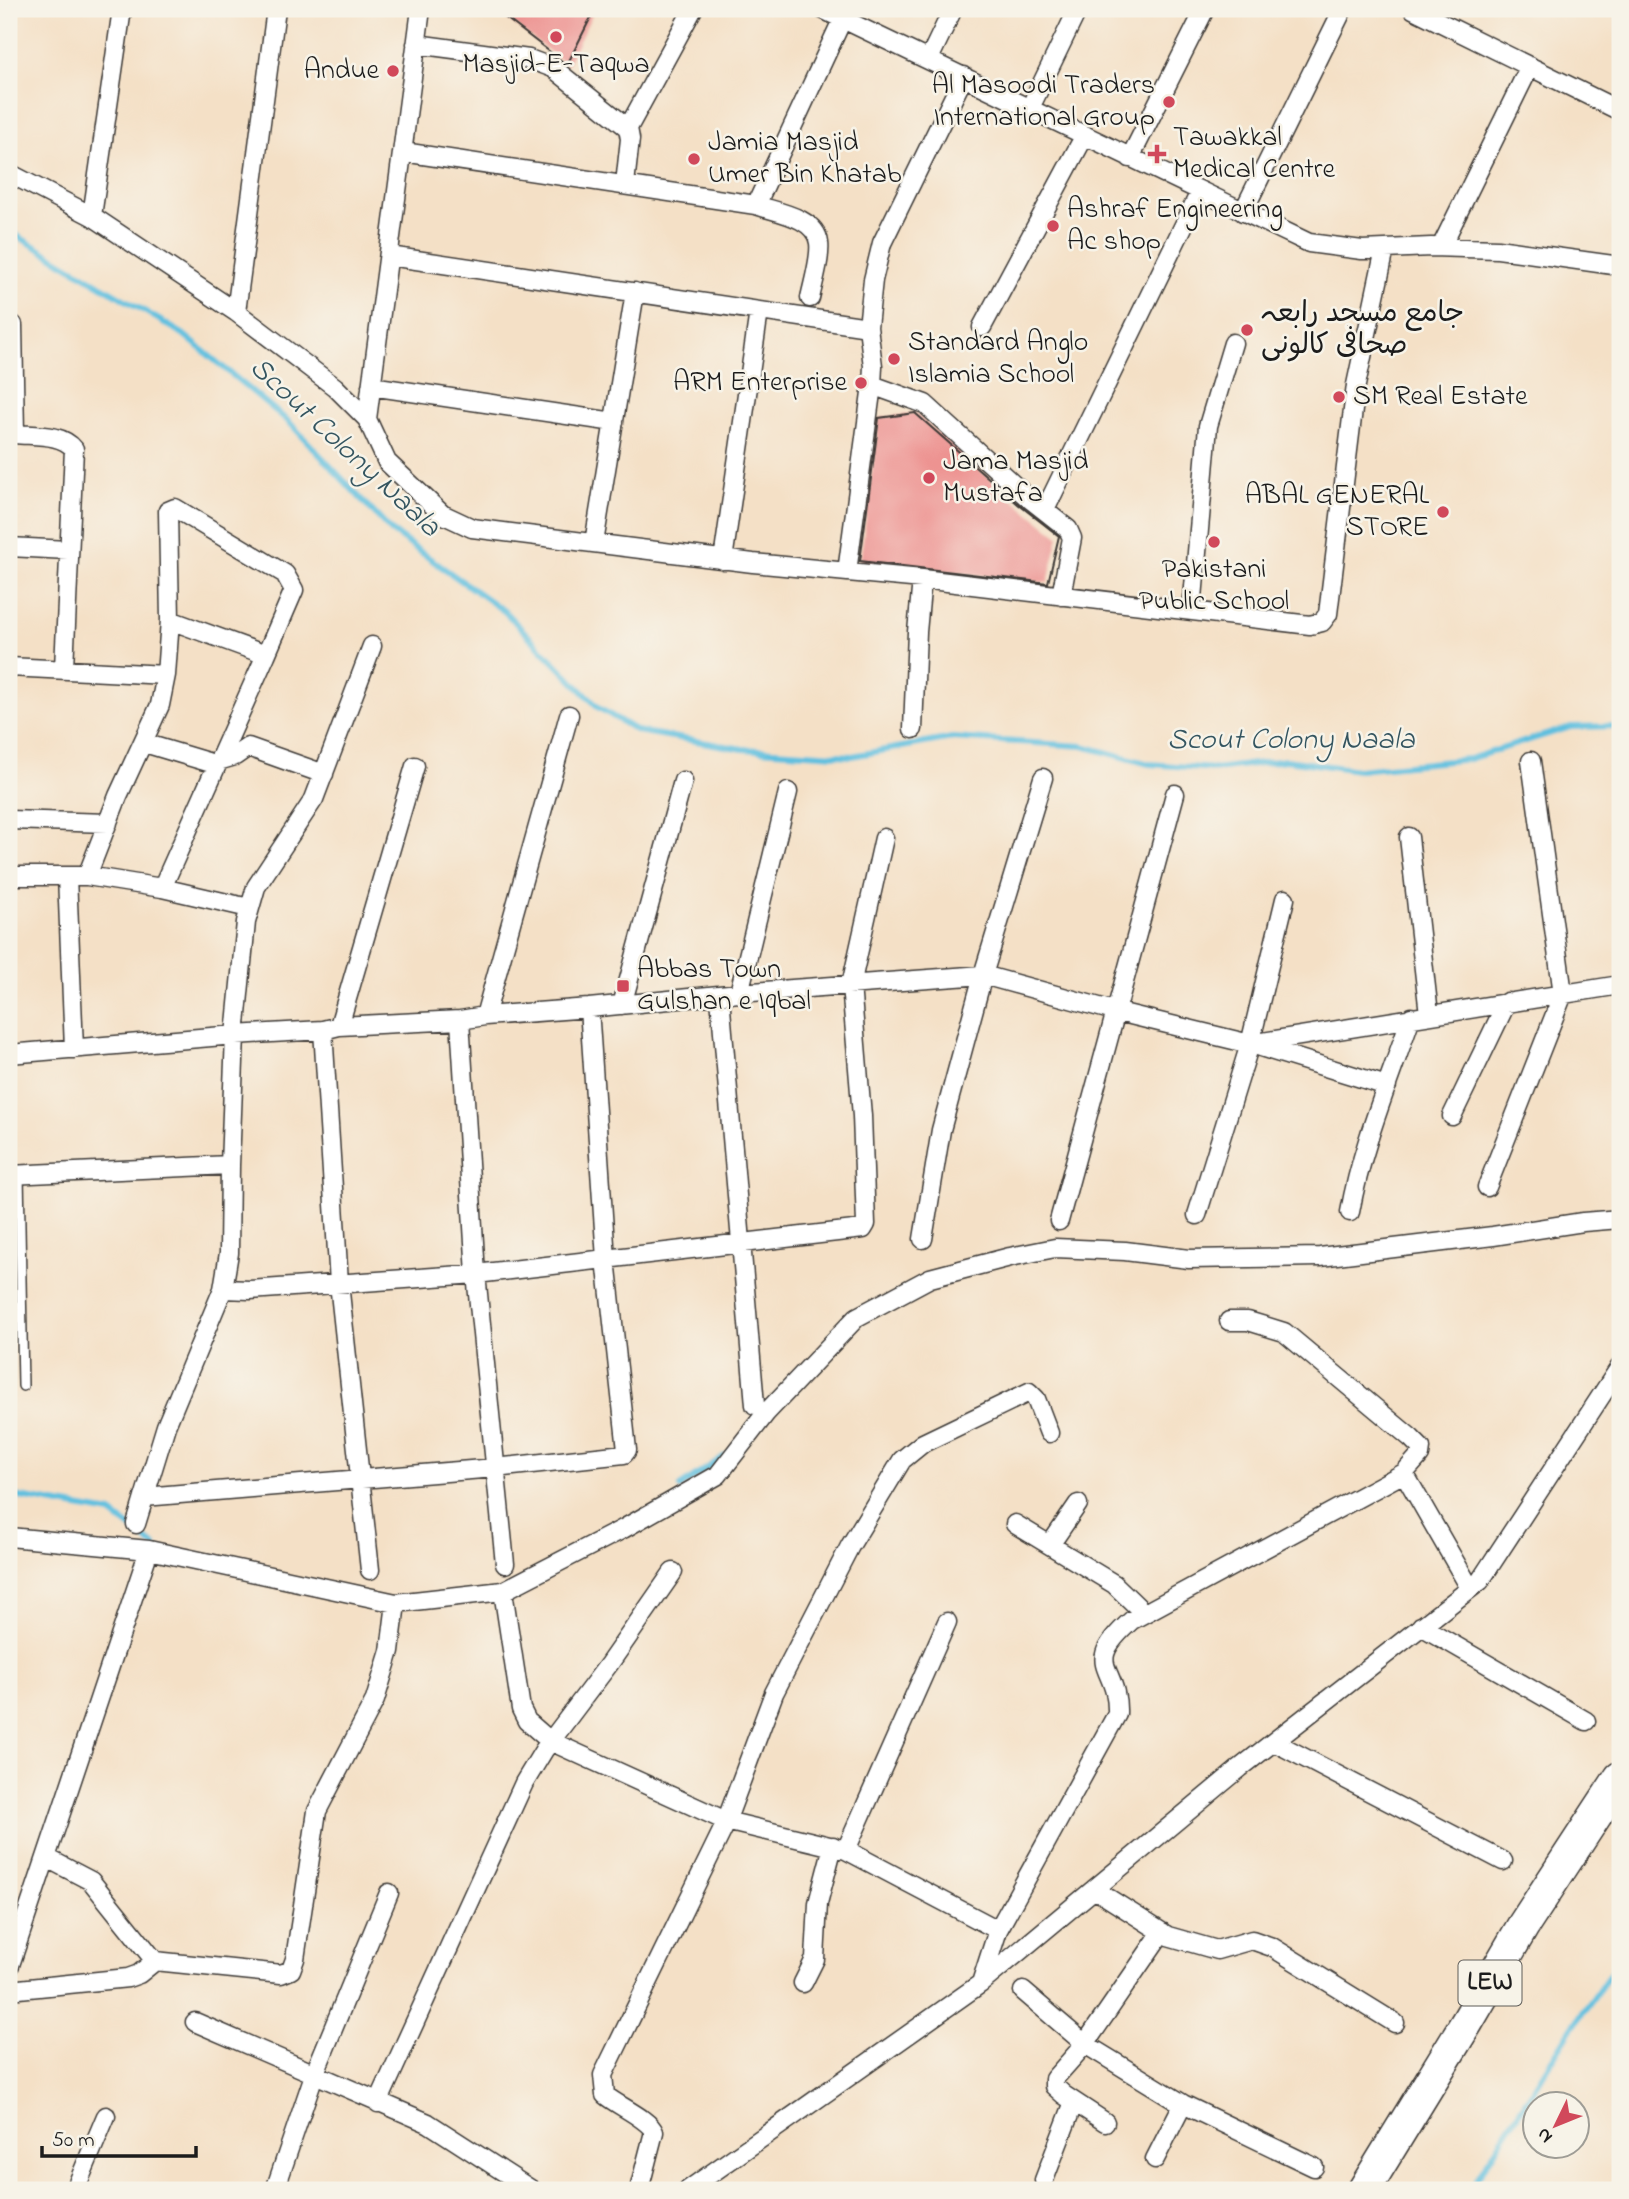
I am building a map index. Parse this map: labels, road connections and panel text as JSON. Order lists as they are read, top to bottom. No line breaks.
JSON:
{"streets":{"highway":["LEW"]},"water":["Scout Colony Naala"],"places":{"other":["Masjid-E-Taqwa","Andue","Al Masoodi Traders International Group","Jamia Masjid Umer Bin Khatab","Ashraf Engineering Ac shop","جامع مسجد رابعہ صحافی کالونی","Standard Anglo Islamia School","ARM Enterprise","SM Real Estate","Jama Masjid Mustafa","ABAL GENERAL STORE","Pakistani Public School"],"health":["Tawakkal Medical Centre"],"transit":["Abbas Town Gulshan e Iqbal"]},"scale_bar":"50 m","north":"bottom left"}
